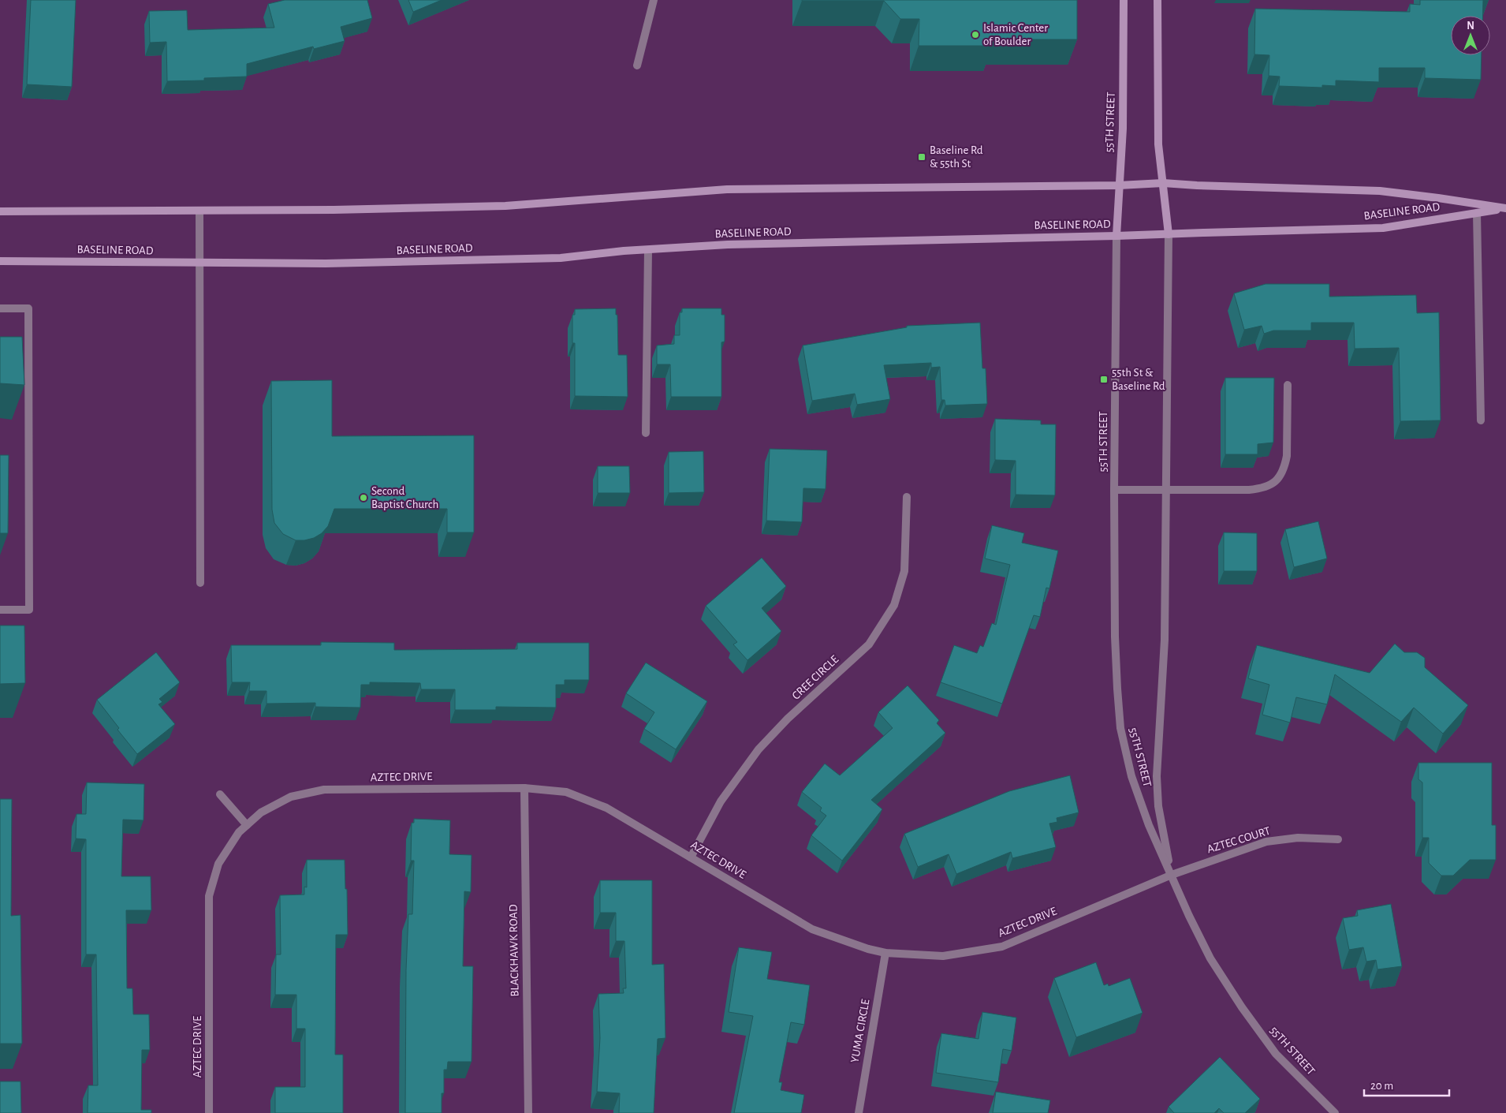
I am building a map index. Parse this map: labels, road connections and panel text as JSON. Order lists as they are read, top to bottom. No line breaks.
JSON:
{"streets":{"main road":["55TH STREET","BASELINE ROAD"],"street":["CREE CIRCLE","AZTEC DRIVE","AZTEC COURT","BLACKHAWK ROAD","YUMA CIRCLE"]},"crossings":[["55TH STREET","BASELINE ROAD"],["55TH STREET","AZTEC DRIVE"],["55TH STREET","AZTEC COURT"],["CREE CIRCLE","AZTEC DRIVE"],["AZTEC DRIVE","AZTEC COURT"],["AZTEC DRIVE","BLACKHAWK ROAD"],["AZTEC DRIVE","YUMA CIRCLE"]],"places":{"other":["Islamic Center of Boulder","Second Baptist Church"],"transit":["Baseline Rd & 55th St","55th St & Baseline Rd"]},"scale_bar":"20 m","north":"top"}
